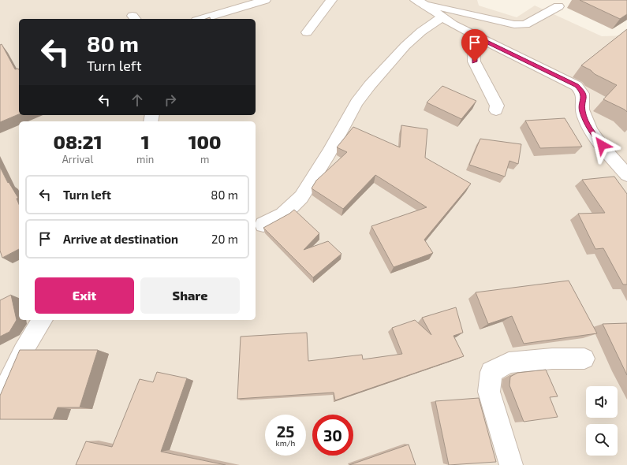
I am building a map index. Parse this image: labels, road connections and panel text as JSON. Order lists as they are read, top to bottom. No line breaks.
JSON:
{"page":{"turn":["80 m","Turn left"],"eta":["08:21","Arrival","1","min","100","m"],"list":[{"name":"Turn left","value":"80 m"},{"name":"Arrive at destination","value":"20 m"}],"buttons":["Exit","Share"],"speed":"25 km/h","limit":"30"}}
